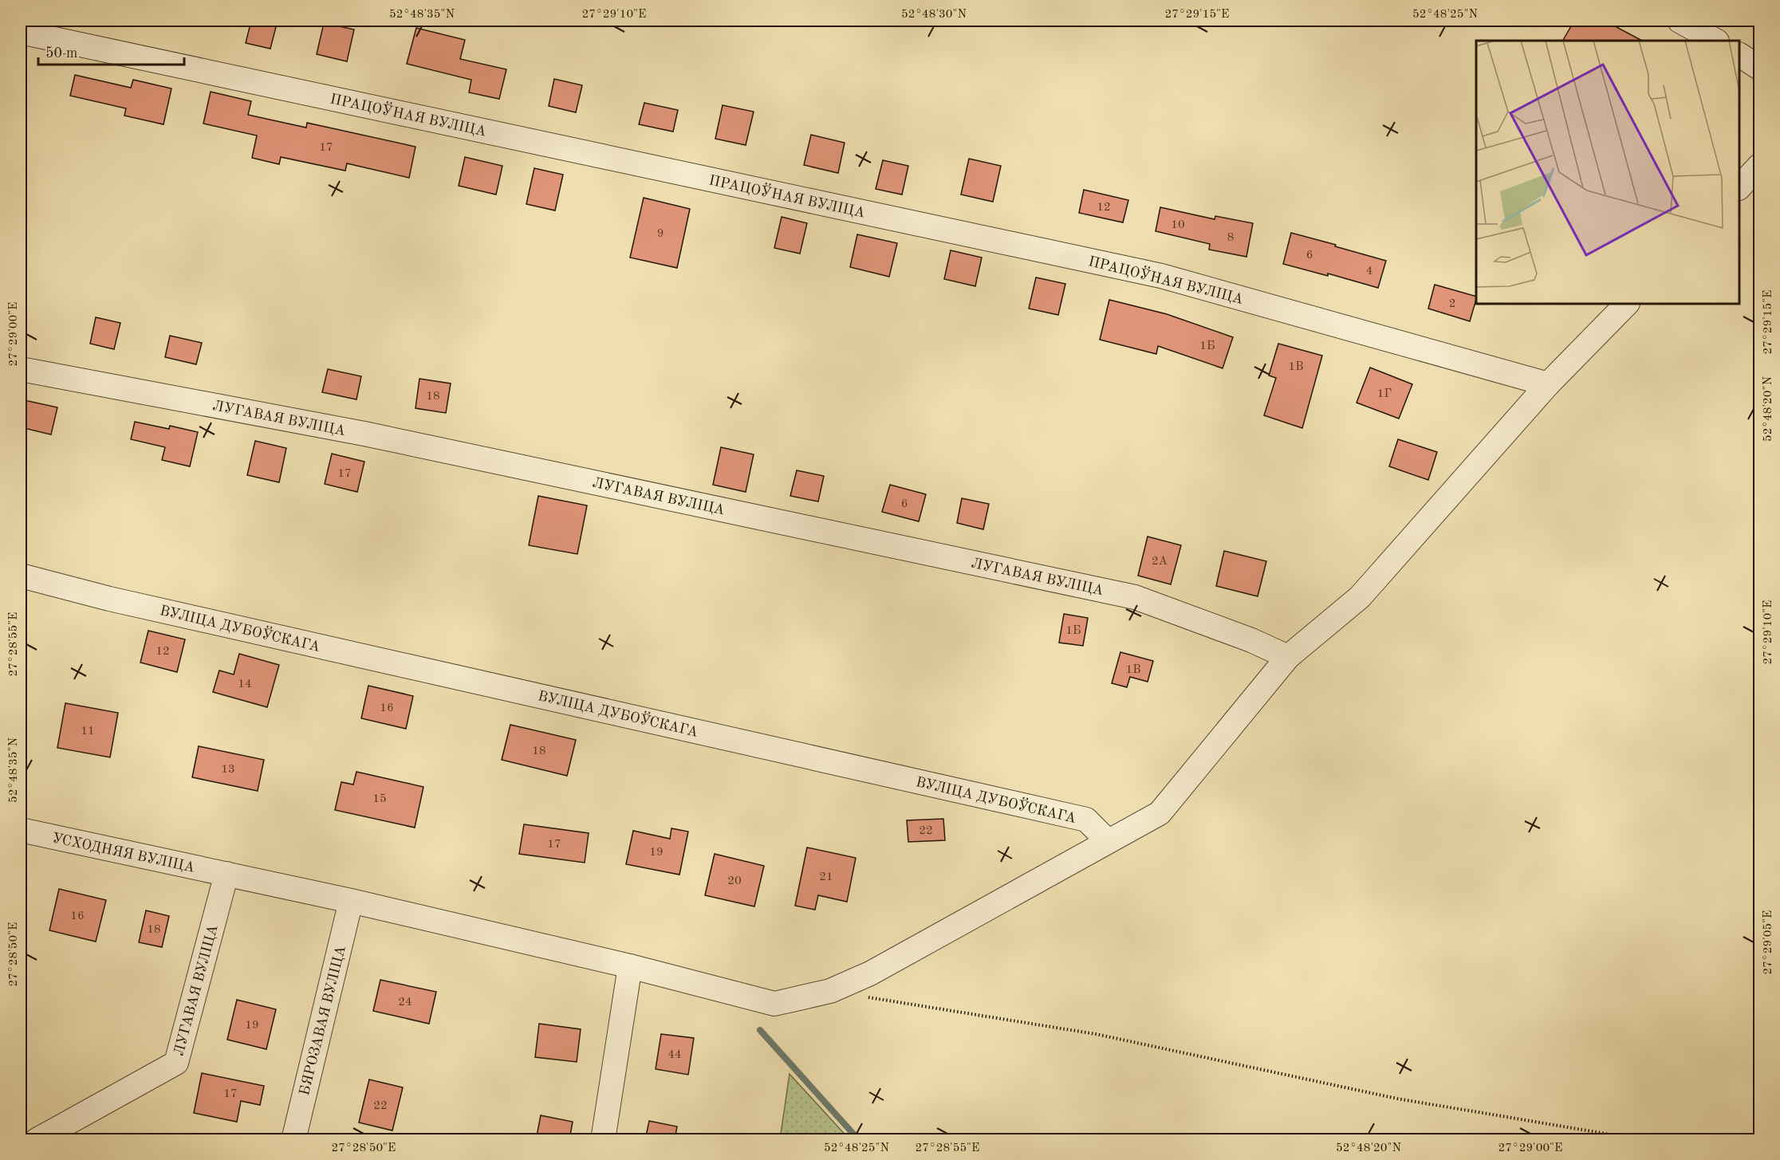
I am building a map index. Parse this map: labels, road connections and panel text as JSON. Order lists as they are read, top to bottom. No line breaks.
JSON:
{"streets":{"street":["ПРАЦОЎНАЯ ВУЛІЦА","ЛУГАВАЯ ВУЛІЦА","ВУЛІЦА ДУБОЎСКАГА","УСХОДНЯЯ ВУЛІЦА","БЯРОЗАВАЯ ВУЛІЦА"]},"crossings":[["ЛУГАВАЯ ВУЛІЦА","УСХОДНЯЯ ВУЛІЦА"]],"house_numbers":["17","12","10","9","8","6","4","2","1Б","1В","1Г","18","17","6","2А","1Б","12","1В","14","16","11","18","13","15","22","17","19","21","20","16","18","24","19","44","17","22"],"scale_bar":"50 m","coordinates":["52°48'35\"N","27°29'10\"E","52°48'30\"N","27°29'15\"E","52°48'25\"N","27°29'00\"E","52°48'20\"N","27°28'55\"E","27°29'05\"E","27°28'50\"E"]}
